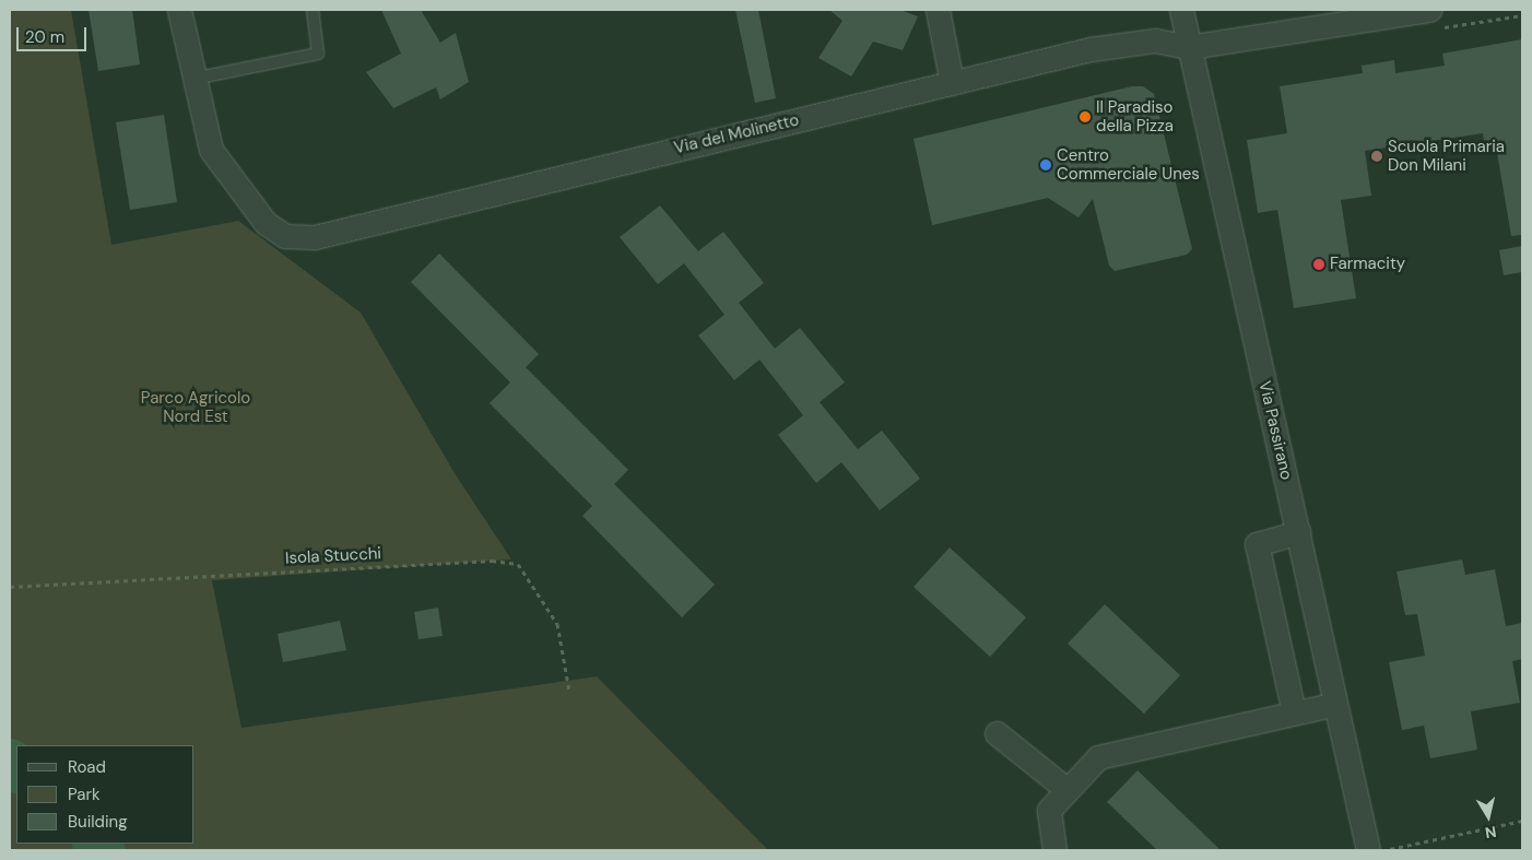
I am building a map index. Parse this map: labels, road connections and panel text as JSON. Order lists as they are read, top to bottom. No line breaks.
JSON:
{"streets":{"street":["Via del Molinetto","Via Passirano"],"path":["Isola Stucchi"]},"crossings":[["Via del Molinetto","Via Passirano"]],"parks":["Parco Agricolo Nord Est"],"places":["Il Paradiso della Pizza","Scuola Primaria Don Milani","Centro Commerciale Unes","Farmacity"],"legend":["Road","Park","Building"],"scale_bar":"20 m","north":"bottom"}
